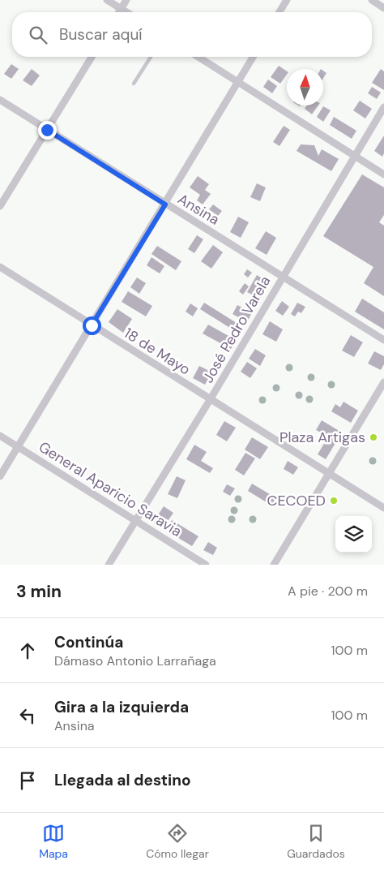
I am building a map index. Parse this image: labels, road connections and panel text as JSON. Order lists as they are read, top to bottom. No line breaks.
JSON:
{"streets":{"street":["Ansina","José Pedro Varela","18 de Mayo","General Aparicio Saravia"]},"crossings":[["Ansina","José Pedro Varela"],["José Pedro Varela","18 de Mayo"],["José Pedro Varela","General Aparicio Saravia"]],"places":["Plaza Artigas","CECOED"],"north":"top","page":{"search":"Buscar aquí","heading":["3 min","A pie · 200 m"],"list":[["Continúa","Dámaso Antonio Larrañaga","100 m"],["Gira a la izquierda","Ansina","100 m"],"Llegada al destino"],"nav":["Mapa","Cómo llegar","Guardados"]}}
